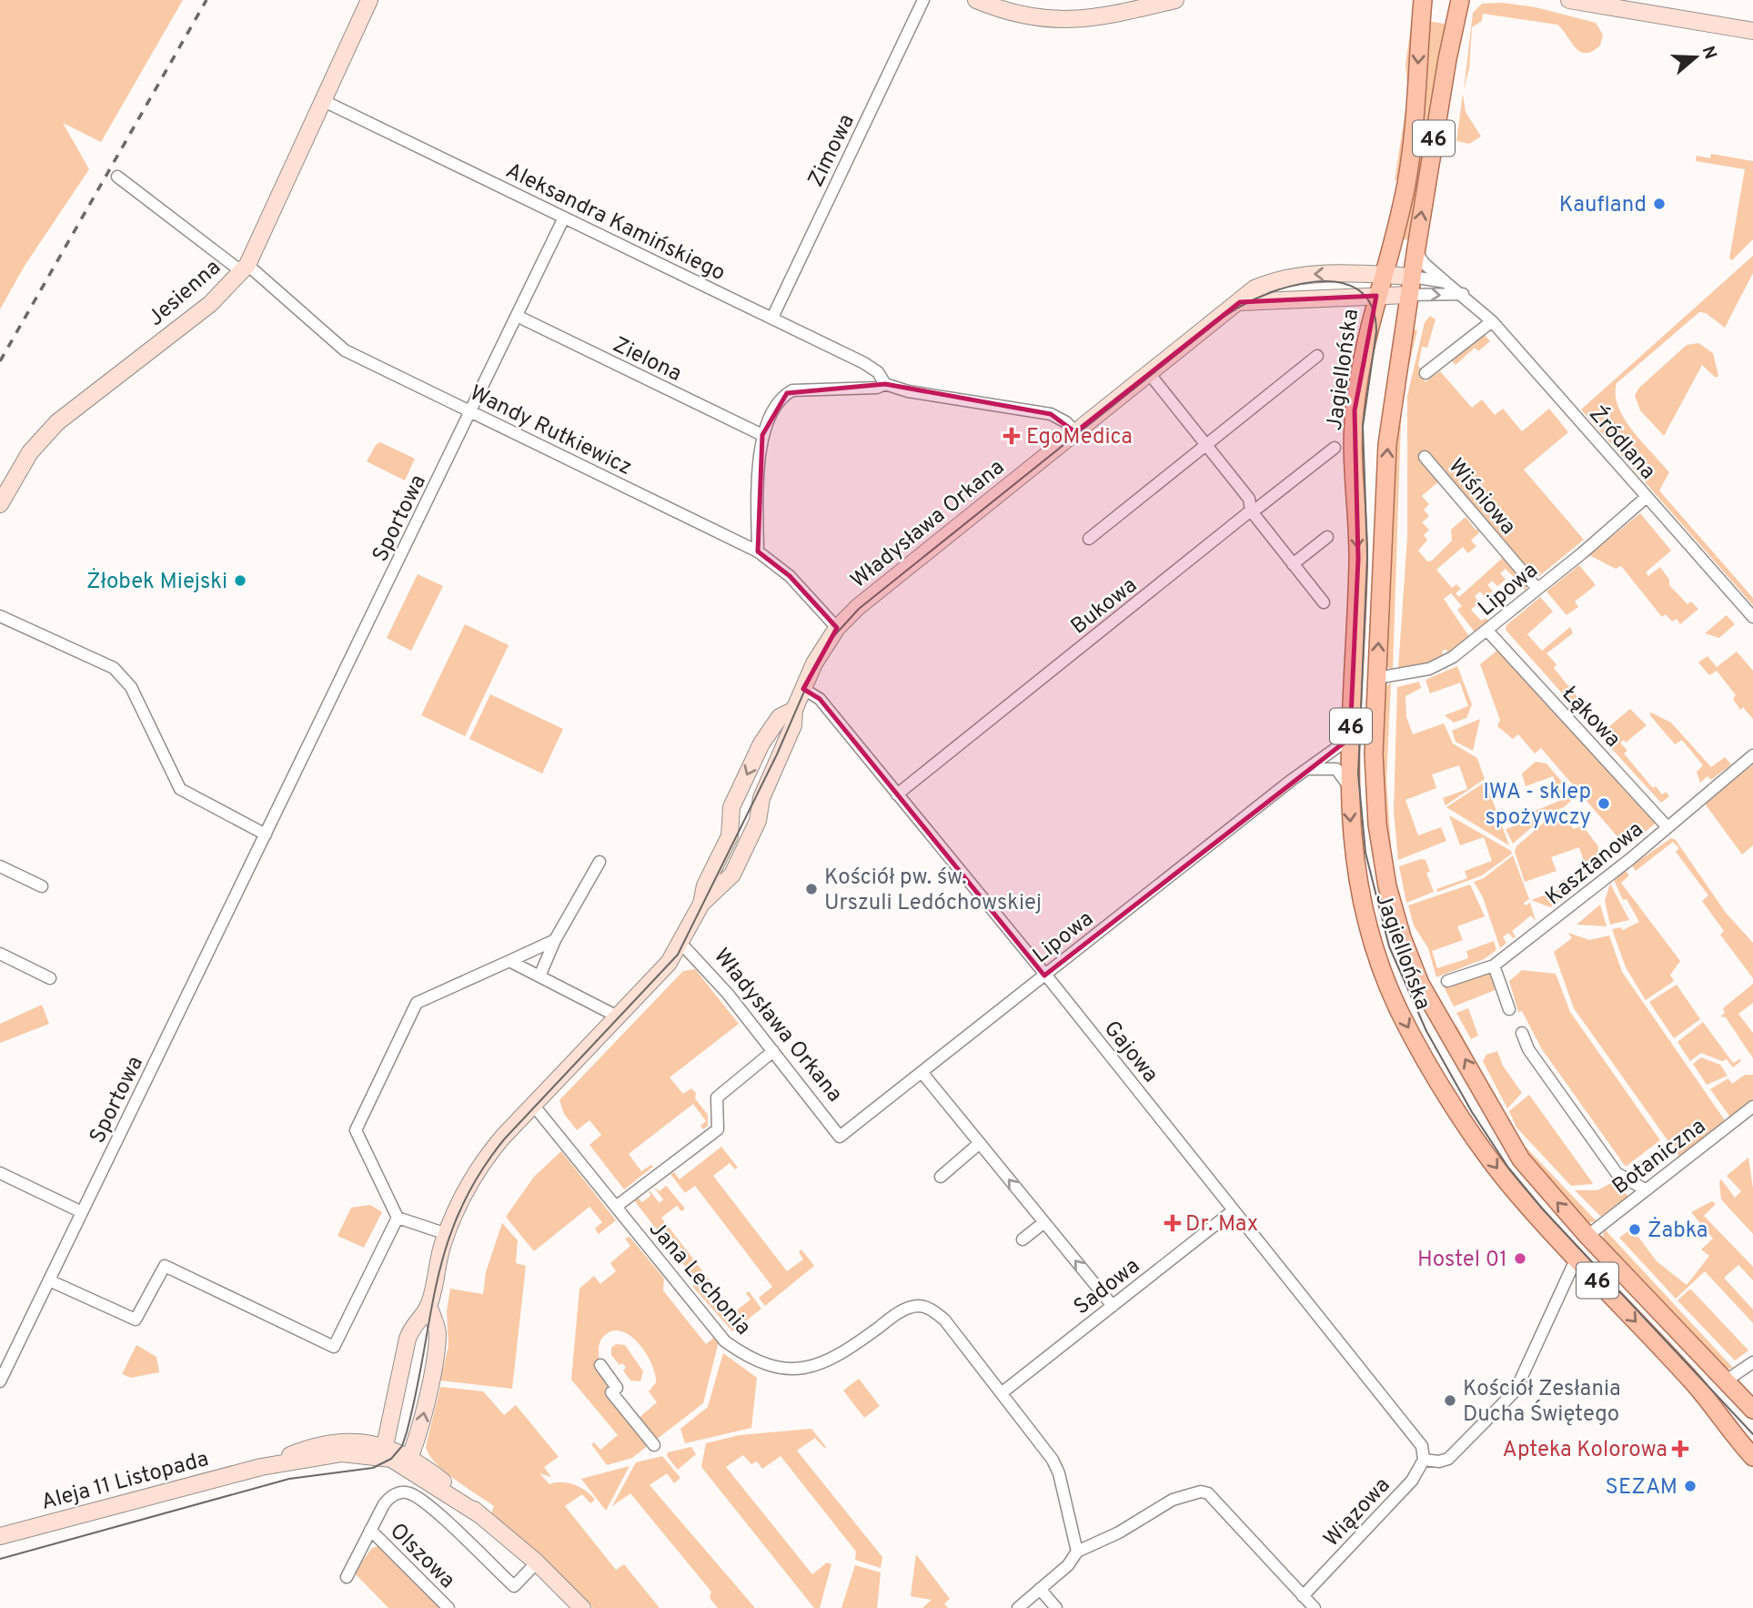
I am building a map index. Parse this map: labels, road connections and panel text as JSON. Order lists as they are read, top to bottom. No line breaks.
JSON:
{"streets":{"main road":["46","Jagiellońska"],"street":["Zimowa","Aleksandra Kamińskiego","Jesienna","Zielona","Wandy Rutkiewicz","Źródlana","Wiśniowa","Sportowa","Władysława Orkana","Lipowa","Bukowa","Łąkowa","Kasztanowa","Gajowa","Botaniczna","Jana Lechonia","Sadowa","Aleja 11 Listopada","Wiązowa","Olszowa"]},"crossings":[["Zimowa","Aleksandra Kamińskiego"],["Aleksandra Kamińskiego","Jesienna"],["Aleksandra Kamińskiego","Sportowa"],["Jesienna","Wandy Rutkiewicz"],["Zielona","Sportowa"],["Jagiellońska","Źródlana"],["Jagiellońska","Władysława Orkana"],["Jagiellońska","Lipowa"],["Jagiellońska","Botaniczna"],["Wandy Rutkiewicz","Sportowa"],["Wandy Rutkiewicz","Władysława Orkana"],["Źródlana","Władysława Orkana"],["Źródlana","Lipowa"],["Wiśniowa","Lipowa"],["Władysława Orkana","Lipowa"],["Władysława Orkana","Gajowa"],["Władysława Orkana","Jana Lechonia"],["Władysława Orkana","Aleja 11 Listopada"],["Lipowa","Łąkowa"],["Lipowa","Gajowa"],["Bukowa","Gajowa"],["Łąkowa","Kasztanowa"],["Gajowa","Sadowa"],["Gajowa","Wiązowa"],["Jana Lechonia","Sadowa"]],"places":{"other":["Kaufland","Żłobek Miejski","IWA - sklep spożywczy","Kościół pw. św. Urszuli Ledóchowskiej","Żabka","Hostel 01","Kościół Zesłania Ducha Świętego","SEZAM"],"health":["EgoMedica","Dr. Max","Apteka Kolorowa"]},"north":"right"}
